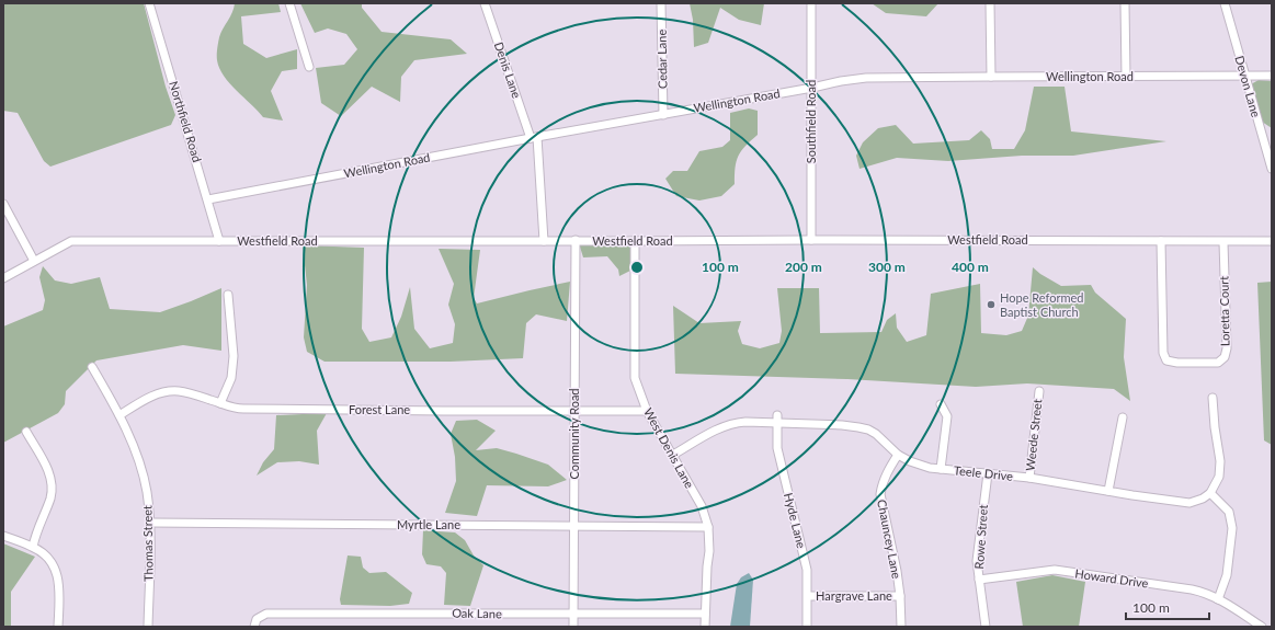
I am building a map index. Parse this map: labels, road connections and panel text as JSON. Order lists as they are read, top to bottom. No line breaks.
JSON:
{"streets":{"street":["Cedar Lane","Denis Lane","Wellington Road","Devon Lane","Northfield Road","Southfield Road","Westfield Road","Loretta Court","Forest Lane","Community Road","Weede Street","West Denis Lane","Teele Drive","Hyde Lane","Myrtle Lane","Rowe Street","Chauncey Lane","Thomas Street","Howard Drive","Hargrave Lane","Oak Lane"]},"crossings":[["Cedar Lane","Wellington Road"],["Denis Lane","Wellington Road"],["Denis Lane","Westfield Road"],["Wellington Road","Devon Lane"],["Wellington Road","Northfield Road"],["Wellington Road","Southfield Road"],["Northfield Road","Westfield Road"],["Southfield Road","Westfield Road"],["Westfield Road","Loretta Court"],["Westfield Road","Community Road"],["Westfield Road","West Denis Lane"],["Forest Lane","Community Road"],["Forest Lane","West Denis Lane"],["Forest Lane","Thomas Street"],["Community Road","Myrtle Lane"],["Community Road","Oak Lane"],["Weede Street","Teele Drive"],["West Denis Lane","Teele Drive"],["West Denis Lane","Myrtle Lane"],["West Denis Lane","Oak Lane"],["Teele Drive","Hyde Lane"],["Teele Drive","Rowe Street"],["Teele Drive","Chauncey Lane"],["Hyde Lane","Hargrave Lane"],["Myrtle Lane","Thomas Street"],["Rowe Street","Howard Drive"],["Chauncey Lane","Hargrave Lane"]],"places":["Hope Reformed Baptist Church"],"scale_bar":"100 m","rings":["100 m","200 m","300 m","400 m"]}
